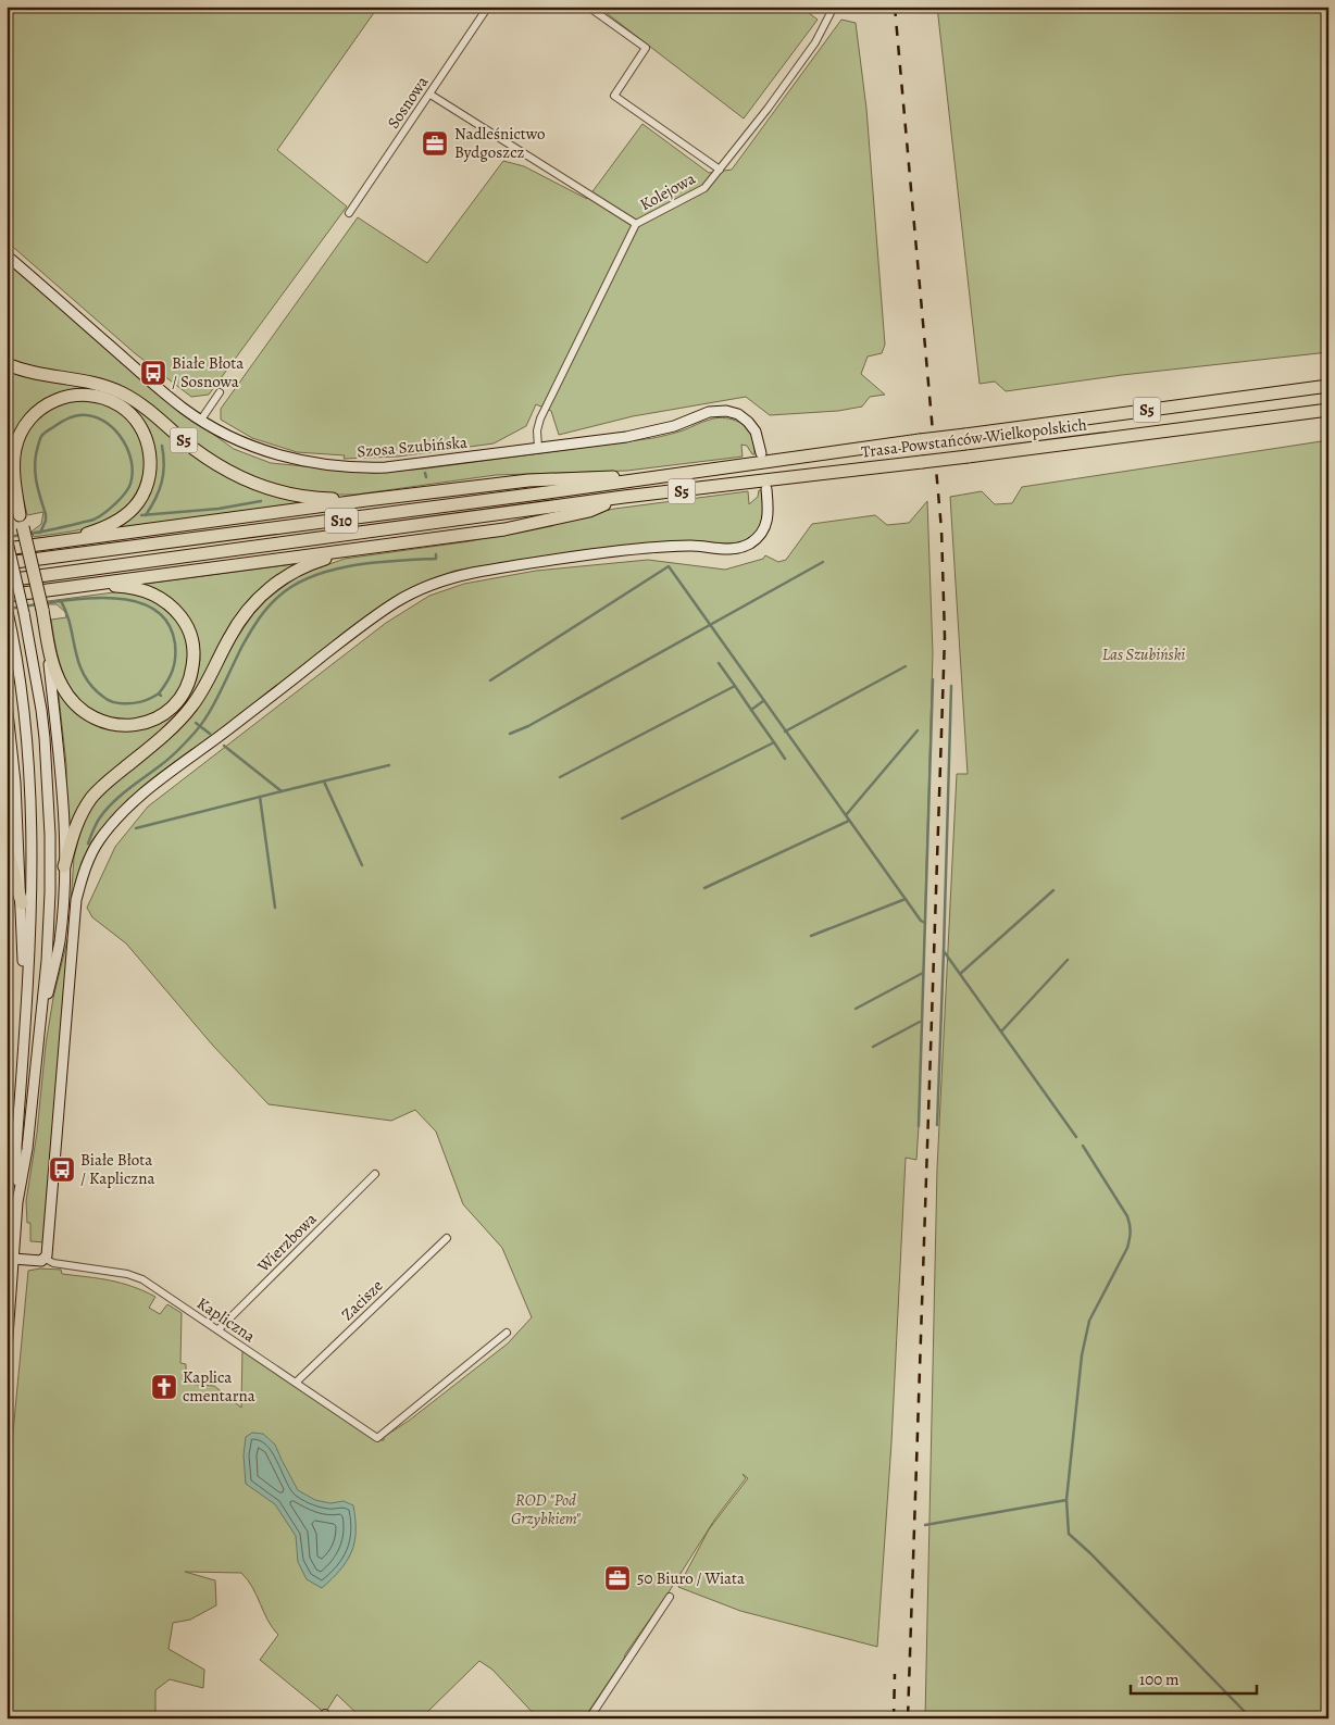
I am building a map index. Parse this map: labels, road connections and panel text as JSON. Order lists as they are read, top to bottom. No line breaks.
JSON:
{"streets":{"highway":["S5","Trasa Powstańców Wielkopolskich","S10"],"main road":["Szosa Szubińska"],"street":["Sosnowa","Kolejowa","Wierzbowa","Zacisze","Kapliczna"]},"crossings":[["Kolejowa","Szosa Szubińska"],["S5","Trasa Powstańców Wielkopolskich"],["S5","S10"],["Trasa Powstańców Wielkopolskich","S10"],["Wierzbowa","Kapliczna"],["Zacisze","Kapliczna"]],"parks":["Las Szubiński","ROD \"Pod Grzybkiem\""],"places":{"office":["Nadleśnictwo Bydgoszcz","50 Biuro / Wiata"],"bus stop":["Białe Błota / Sosnowa","Białe Błota / Kapliczna"],"church":["Kaplica cmentarna"]},"scale_bar":"100 m"}
